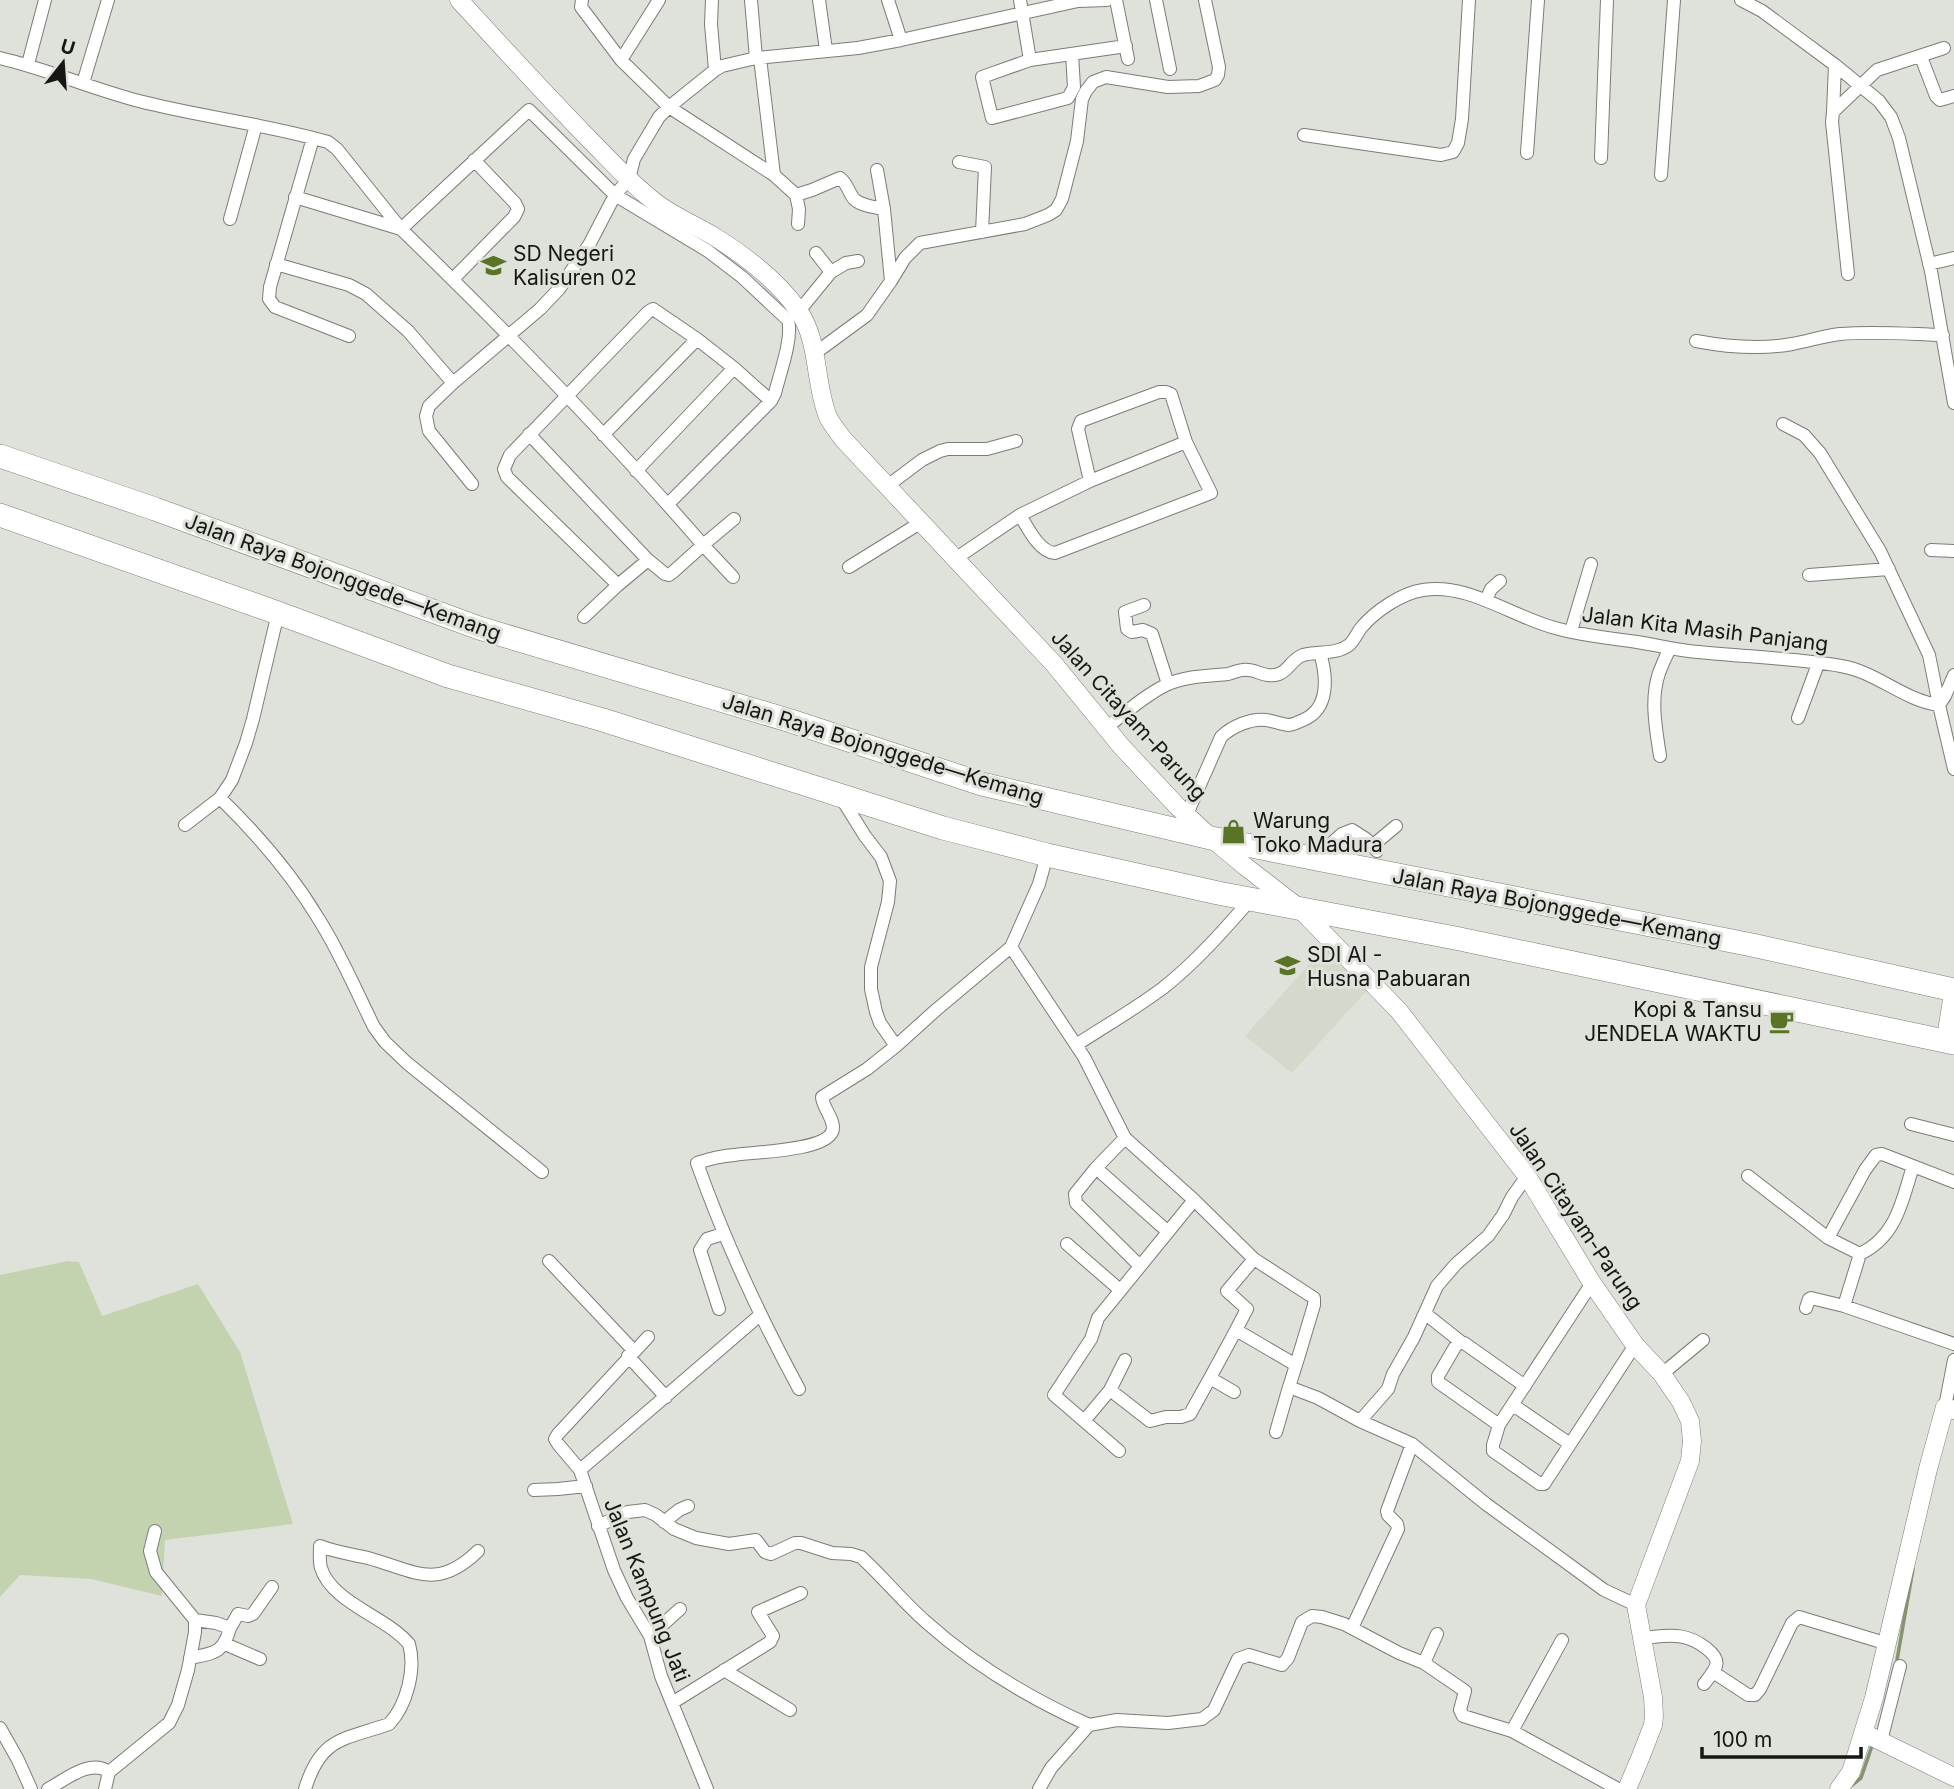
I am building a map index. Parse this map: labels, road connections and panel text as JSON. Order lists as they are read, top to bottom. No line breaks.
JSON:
{"streets":{"highway":["Jalan Raya Bojonggede—Kemang"],"main road":["Jalan Citayam-Parung"],"street":["Jalan Kita Masih Panjang","Jalan Kampung Jati"]},"crossings":[["Jalan Raya Bojonggede—Kemang","Jalan Citayam-Parung"],["Jalan Kita Masih Panjang","Jalan Citayam-Parung"]],"places":{"school or university":["SD Negeri Kalisuren 02","SDI Al - Husna Pabuaran"],"shop":["Warung Toko Madura"],"cafe":["Kopi & Tansu JENDELA WAKTU"]},"scale_bar":"100 m","north":"top"}
